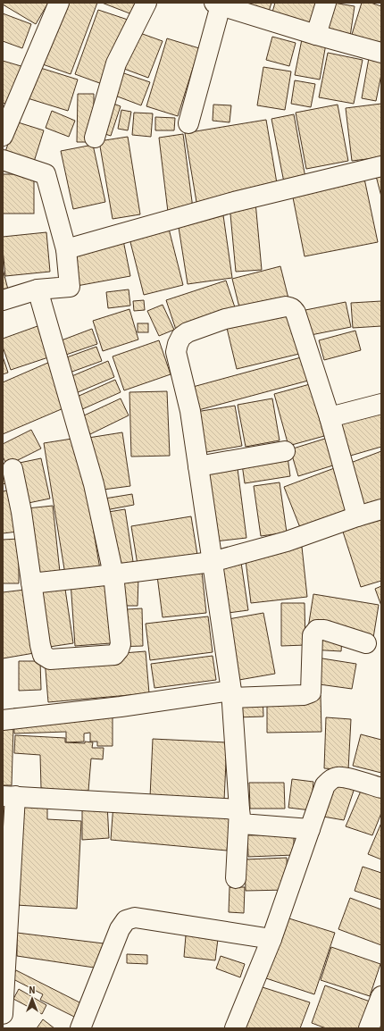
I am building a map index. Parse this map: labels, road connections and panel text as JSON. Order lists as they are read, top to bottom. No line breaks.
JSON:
{"north":"top"}
